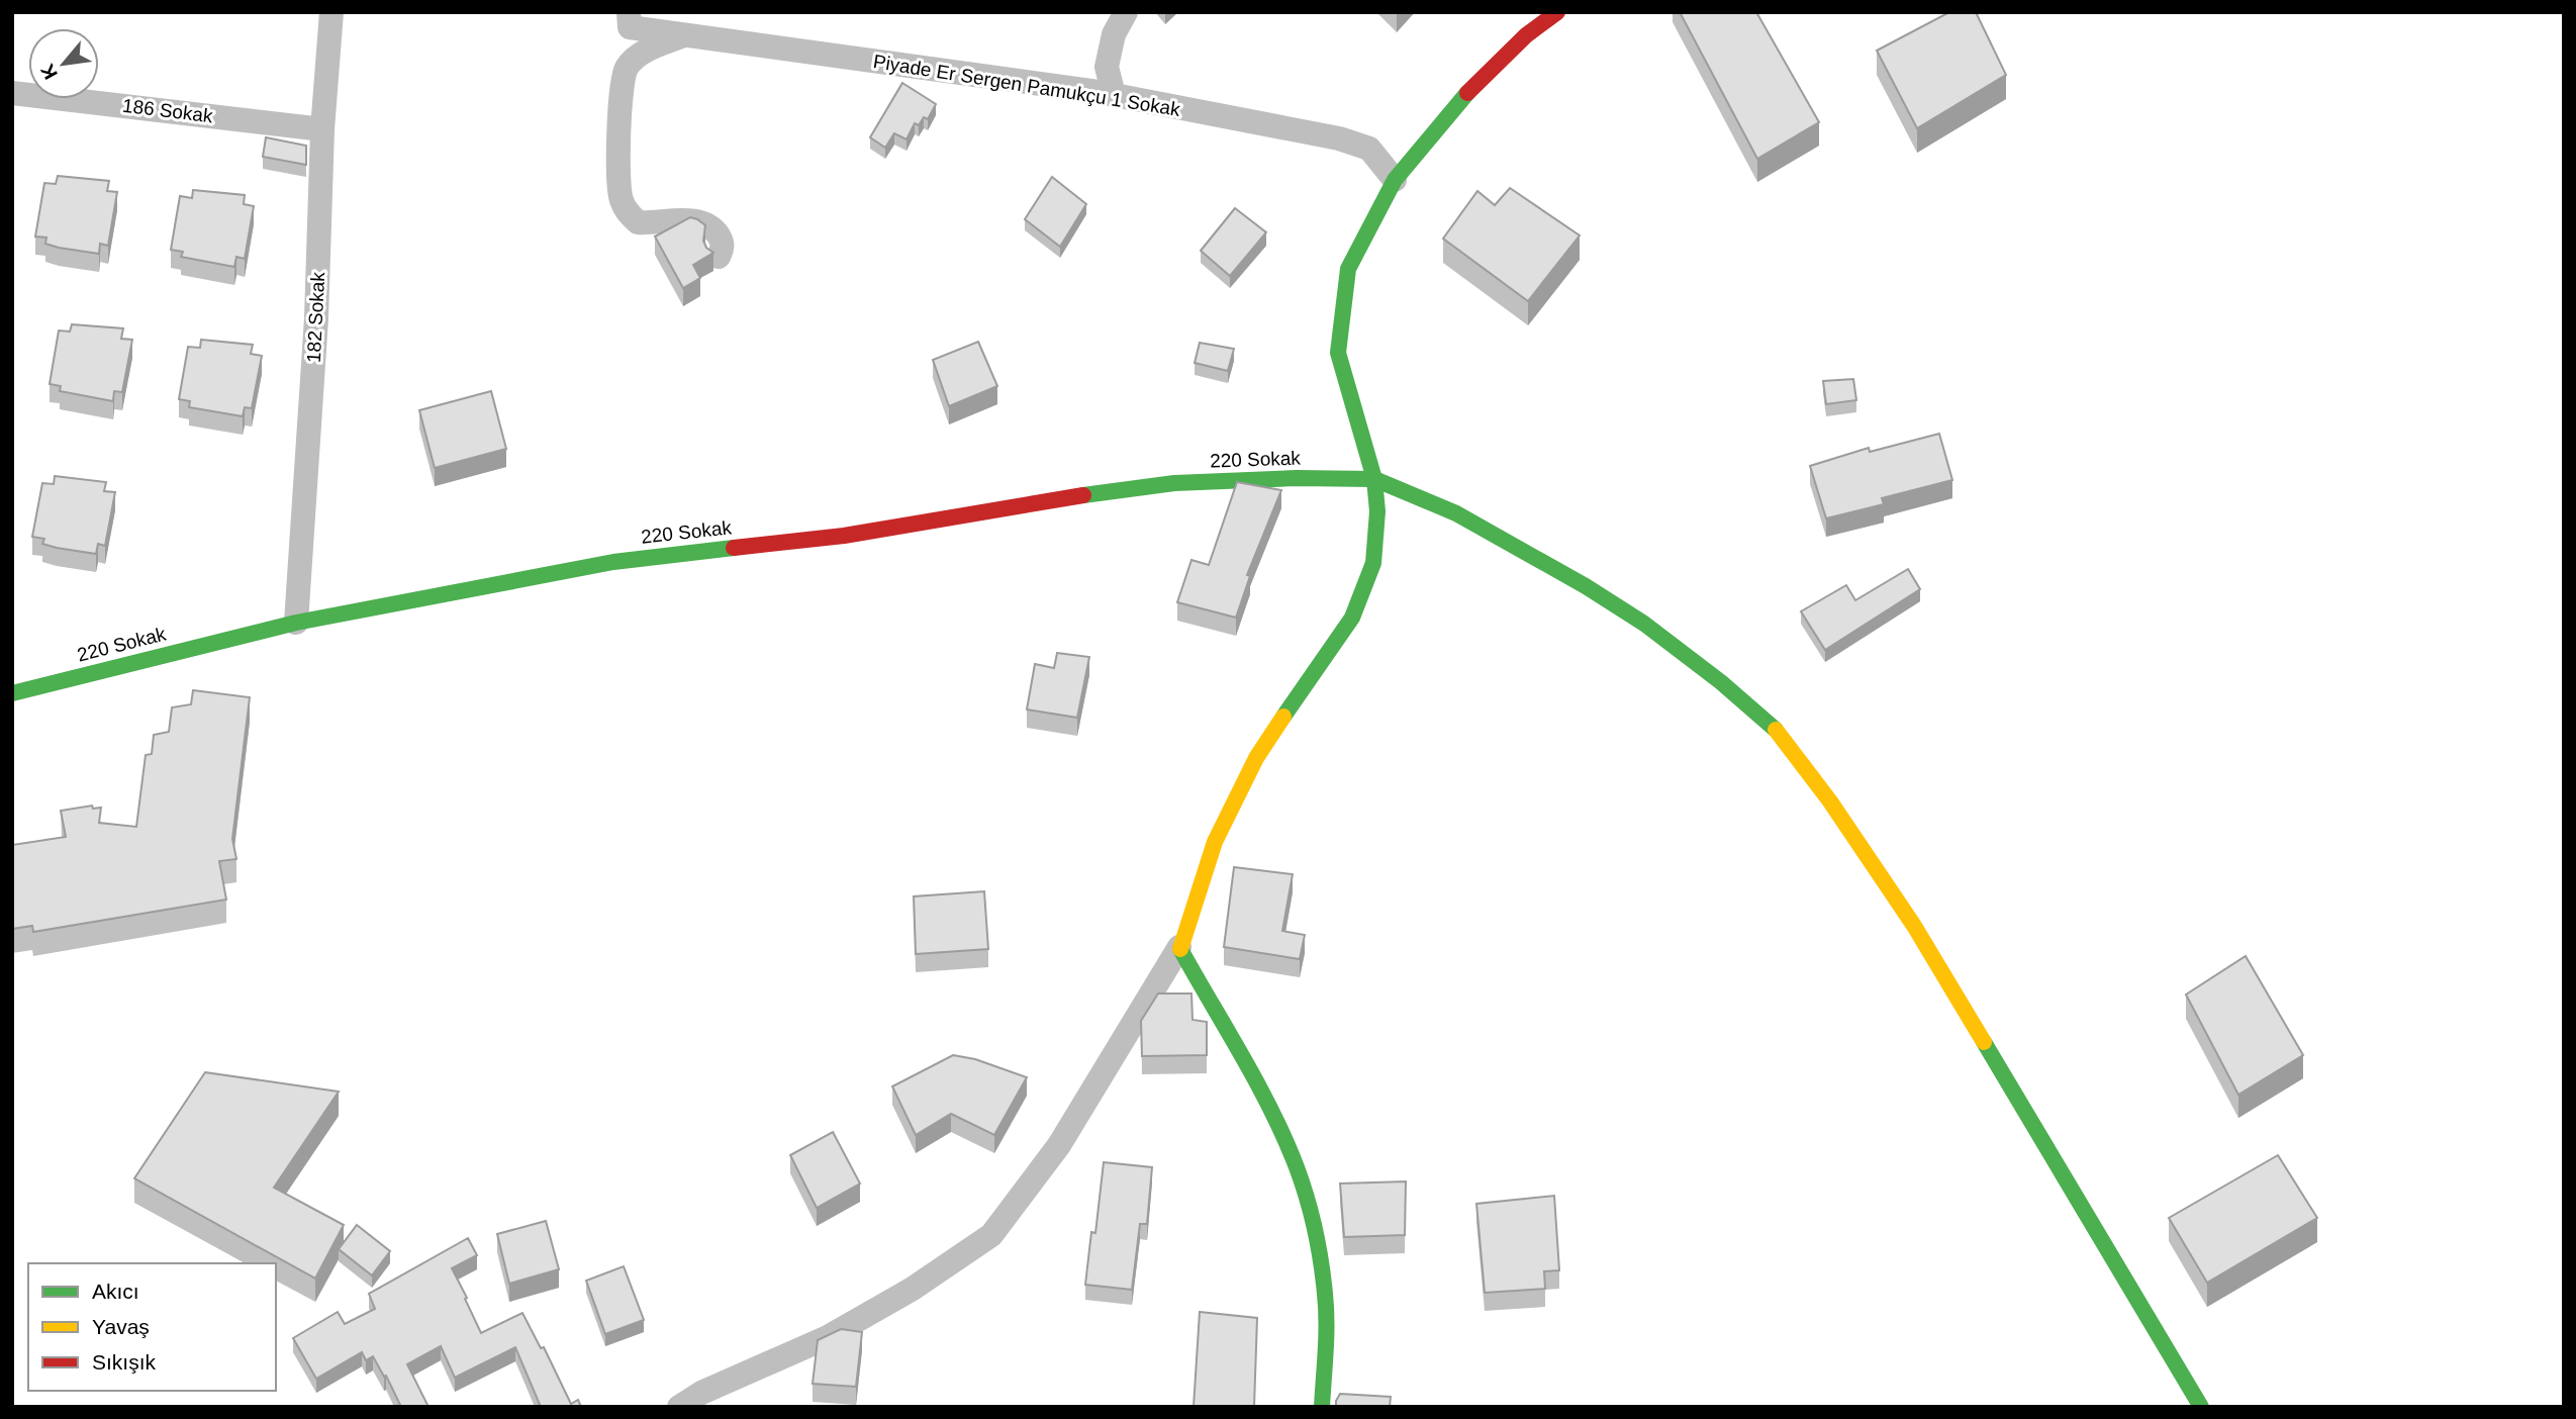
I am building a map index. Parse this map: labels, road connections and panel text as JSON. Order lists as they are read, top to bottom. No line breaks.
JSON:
{"streets":{"street":["Piyade Er Sergen Pamukçu 1 Sokak","186 Sokak","182 Sokak","220 Sokak"]},"crossings":[["186 Sokak","182 Sokak"],["182 Sokak","220 Sokak"]],"legend":["Akıcı","Yavaş","Sıkışık"],"north":"bottom left"}
